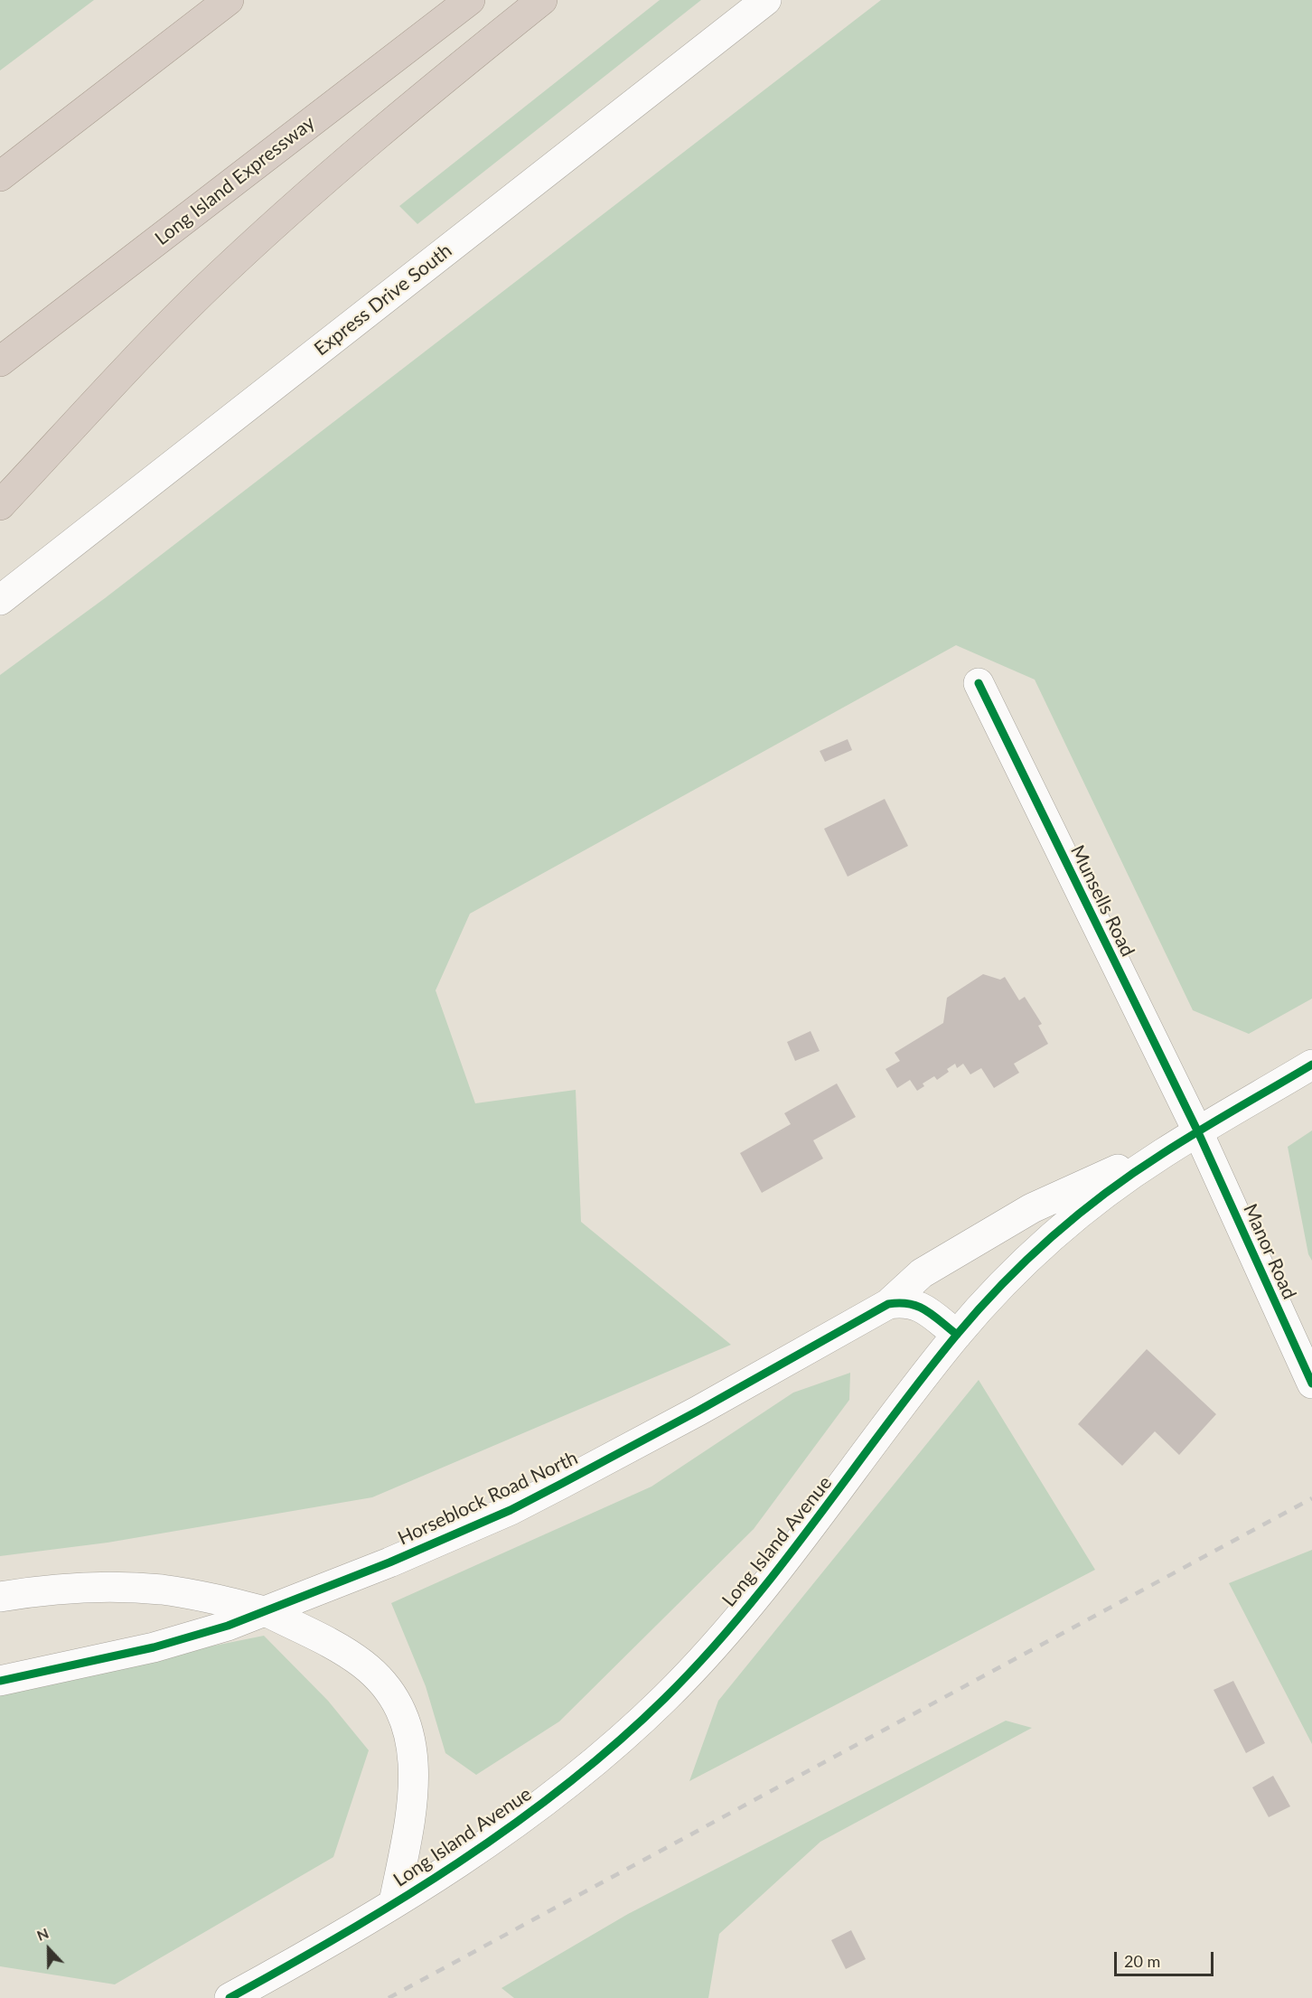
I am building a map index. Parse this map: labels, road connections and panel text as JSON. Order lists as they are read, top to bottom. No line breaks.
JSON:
{"streets":{"highway":["Long Island Expressway"],"street":["Express Drive South","Munsells Road","Manor Road","Horseblock Road North","Long Island Avenue"]},"crossings":[["Munsells Road","Manor Road"],["Munsells Road","Horseblock Road North"],["Munsells Road","Long Island Avenue"],["Manor Road","Horseblock Road North"],["Manor Road","Long Island Avenue"],["Horseblock Road North","Long Island Avenue"]],"scale_bar":"20 m","north":"top"}
